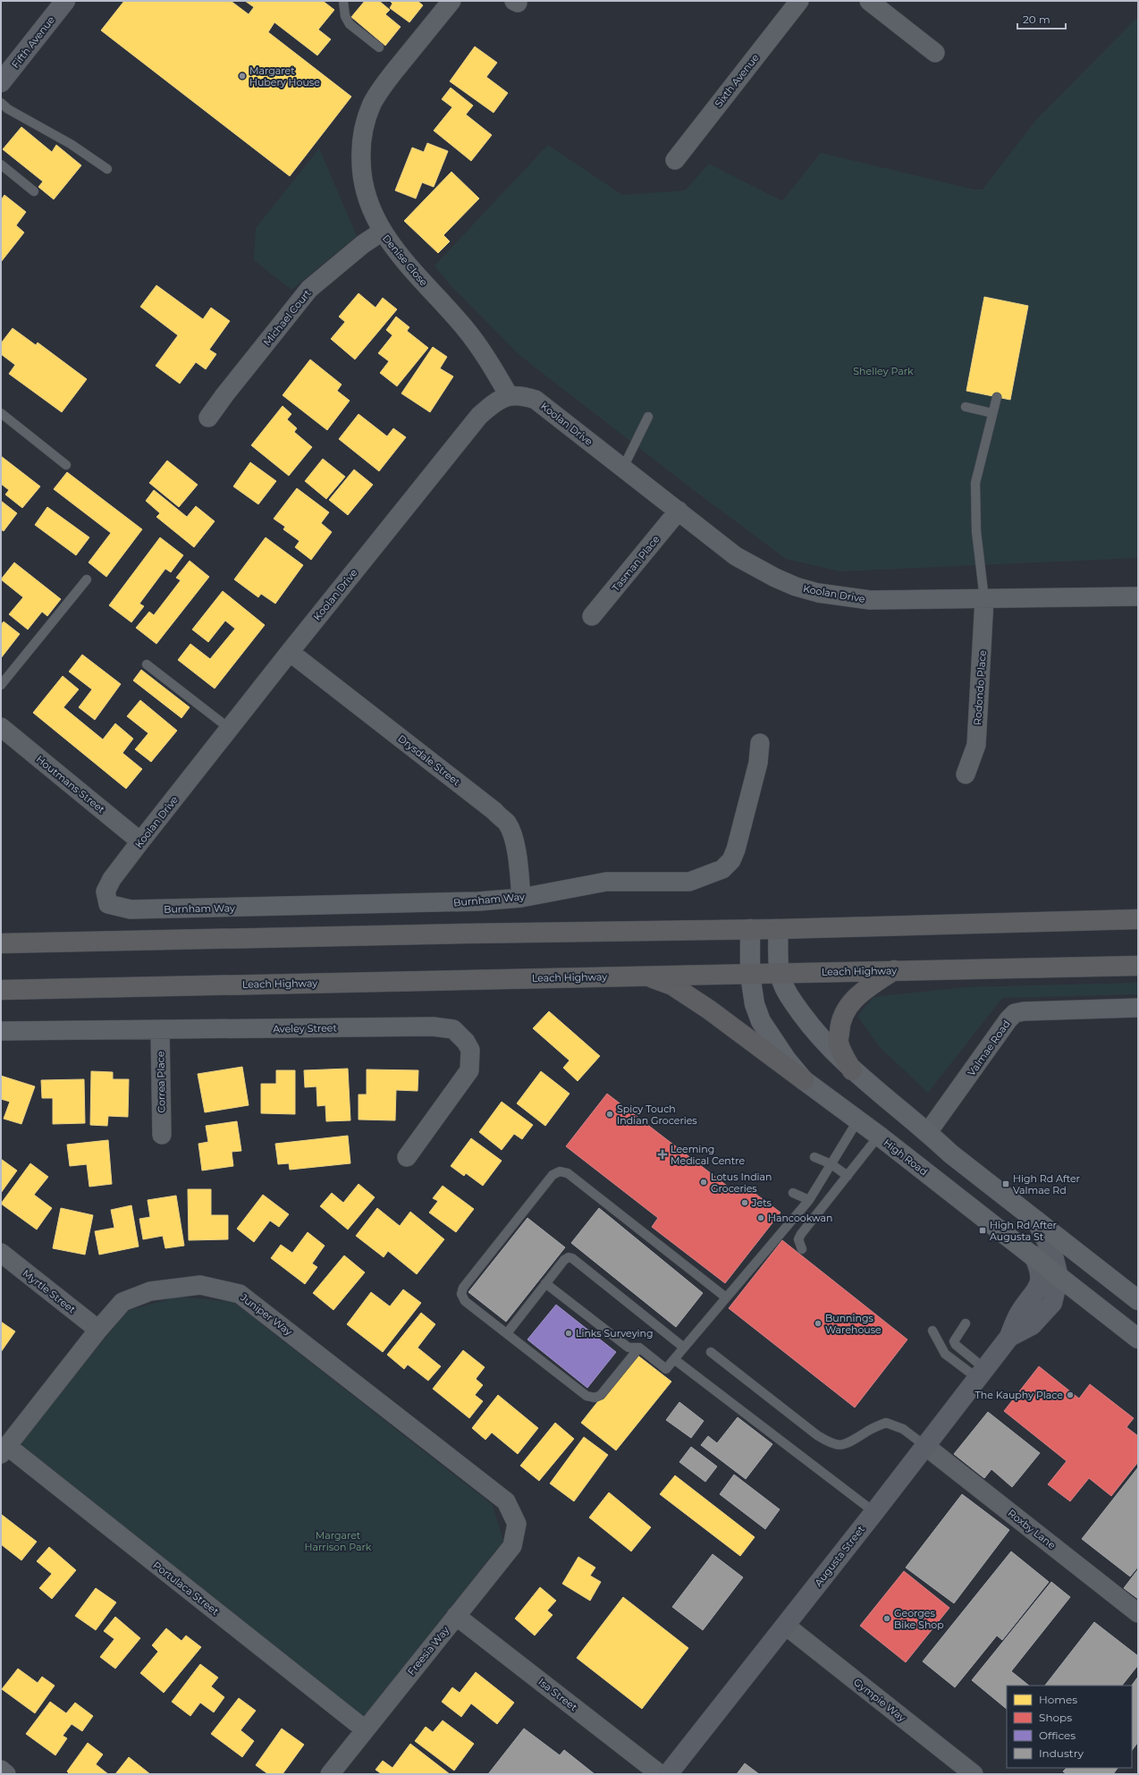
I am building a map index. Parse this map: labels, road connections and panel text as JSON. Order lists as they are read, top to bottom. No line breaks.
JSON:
{"streets":{"highway":["Leach Highway"],"main road":["High Road"],"street":["Fifth Avenue","Sixth Avenue","Denise Close","Michael Court","Koolan Drive","Tasman Place","Rodondo Place","Drysdale Street","Houtmans Street","Burnham Way","Aveley Street","Valmae Road","Correa Place","Myrtle Street","Juniper Way","Roxby Lane","Augusta Street","Portulaca Street","Freesia Way","Isa Street","Gympie Way"]},"crossings":[["Denise Close","Michael Court"],["Denise Close","Koolan Drive"],["Koolan Drive","Tasman Place"],["Koolan Drive","Rodondo Place"],["Koolan Drive","Drysdale Street"],["Koolan Drive","Houtmans Street"],["Koolan Drive","Burnham Way"],["Drysdale Street","Burnham Way"],["Leach Highway","High Road"],["Aveley Street","Correa Place"],["High Road","Augusta Street"],["Myrtle Street","Juniper Way"],["Juniper Way","Portulaca Street"],["Juniper Way","Freesia Way"],["Roxby Lane","Augusta Street"],["Augusta Street","Gympie Way"],["Portulaca Street","Freesia Way"],["Freesia Way","Isa Street"]],"parks":["Shelley Park","Margaret Harrison Park"],"places":{"other":["Margaret Hubery House","Spicy Touch Indian Groceries","Lotus Indian Groceries","Jets","Hancookwan","Bunnings Warehouse","Links Surveying","The Kauphy Place","Georges Bike Shop"],"health":["Leeming Medical Centre"],"transit":["High Rd After Valmae Rd","High Rd After Augusta St"]},"legend":["Homes","Shops","Offices","Industry"],"scale_bar":"20 m"}
